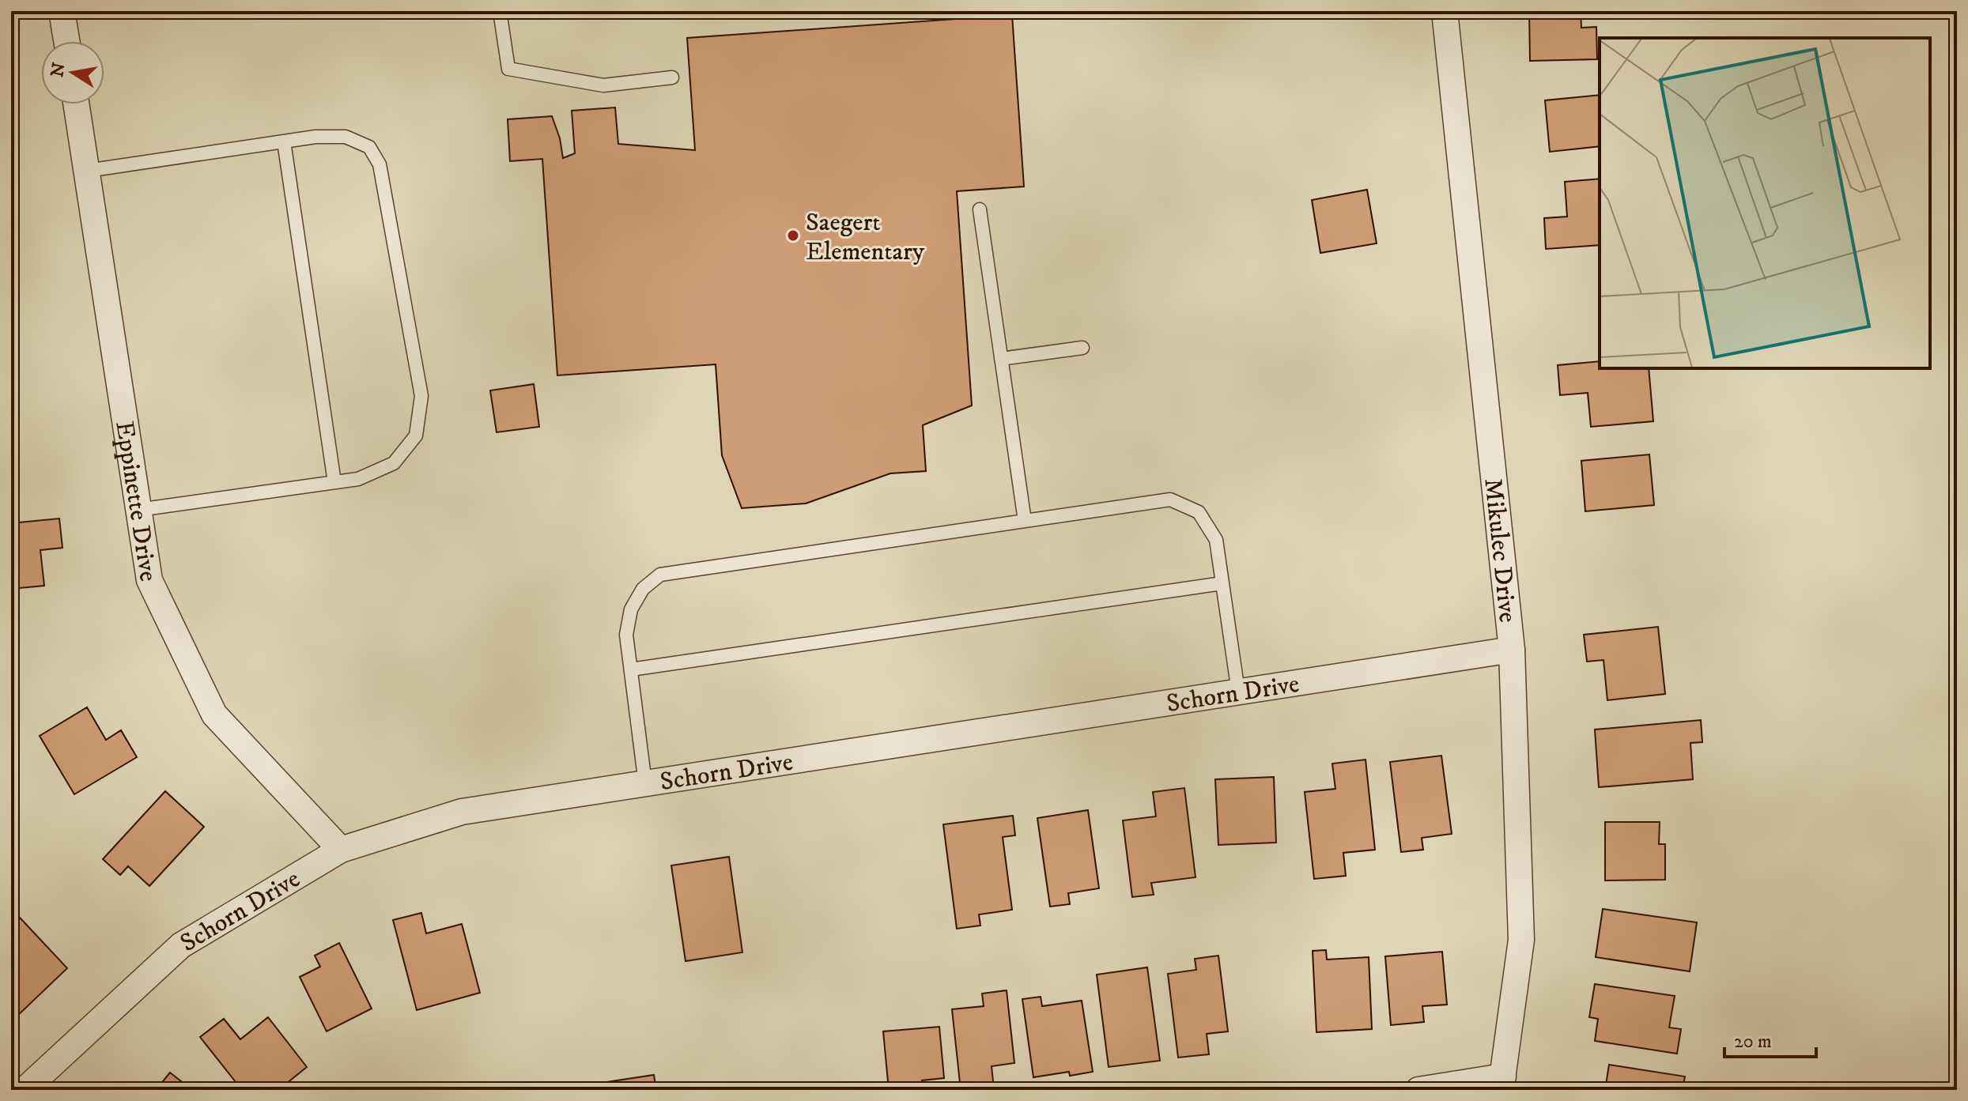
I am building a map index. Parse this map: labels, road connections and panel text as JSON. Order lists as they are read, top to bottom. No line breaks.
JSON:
{"streets":{"street":["Eppinette Drive","Mikulec Drive","Schorn Drive"]},"crossings":[["Eppinette Drive","Schorn Drive"],["Mikulec Drive","Schorn Drive"]],"places":["Saegert Elementary"],"scale_bar":"20 m","north":"left"}
